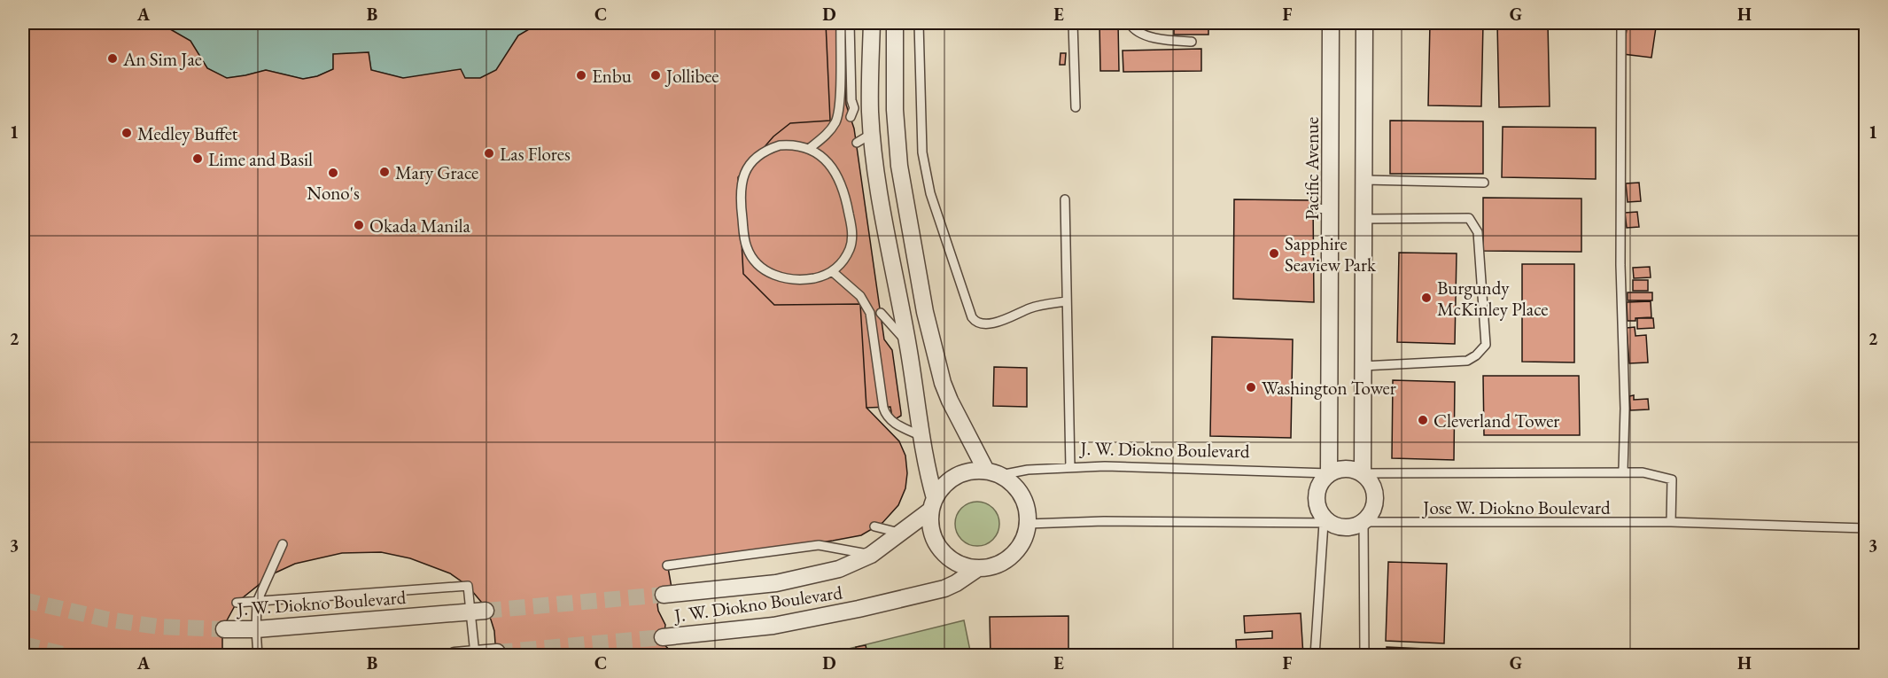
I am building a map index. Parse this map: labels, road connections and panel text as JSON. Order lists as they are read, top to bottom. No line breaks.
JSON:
{"streets":{"street":["Pacific Avenue","J. W. Diokno Boulevard"],"lane":["Jose W. Diokno Boulevard"]},"crossings":[["Pacific Avenue","J. W. Diokno Boulevard"],["Pacific Avenue","Jose W. Diokno Boulevard"],["J. W. Diokno Boulevard","Jose W. Diokno Boulevard"]],"places":["An Sim Jae","Enbu","Jollibee","Medley Buffet","Las Flores","Lime and Basil","Mary Grace","Nono's","Okada Manila","Sapphire Seaview Park","Burgundy McKinley Place","Washington Tower","Cleverland Tower"],"grid":{"columns":["A","B","C","D","E","F","G","H"],"rows":["1","2","3"]}}
